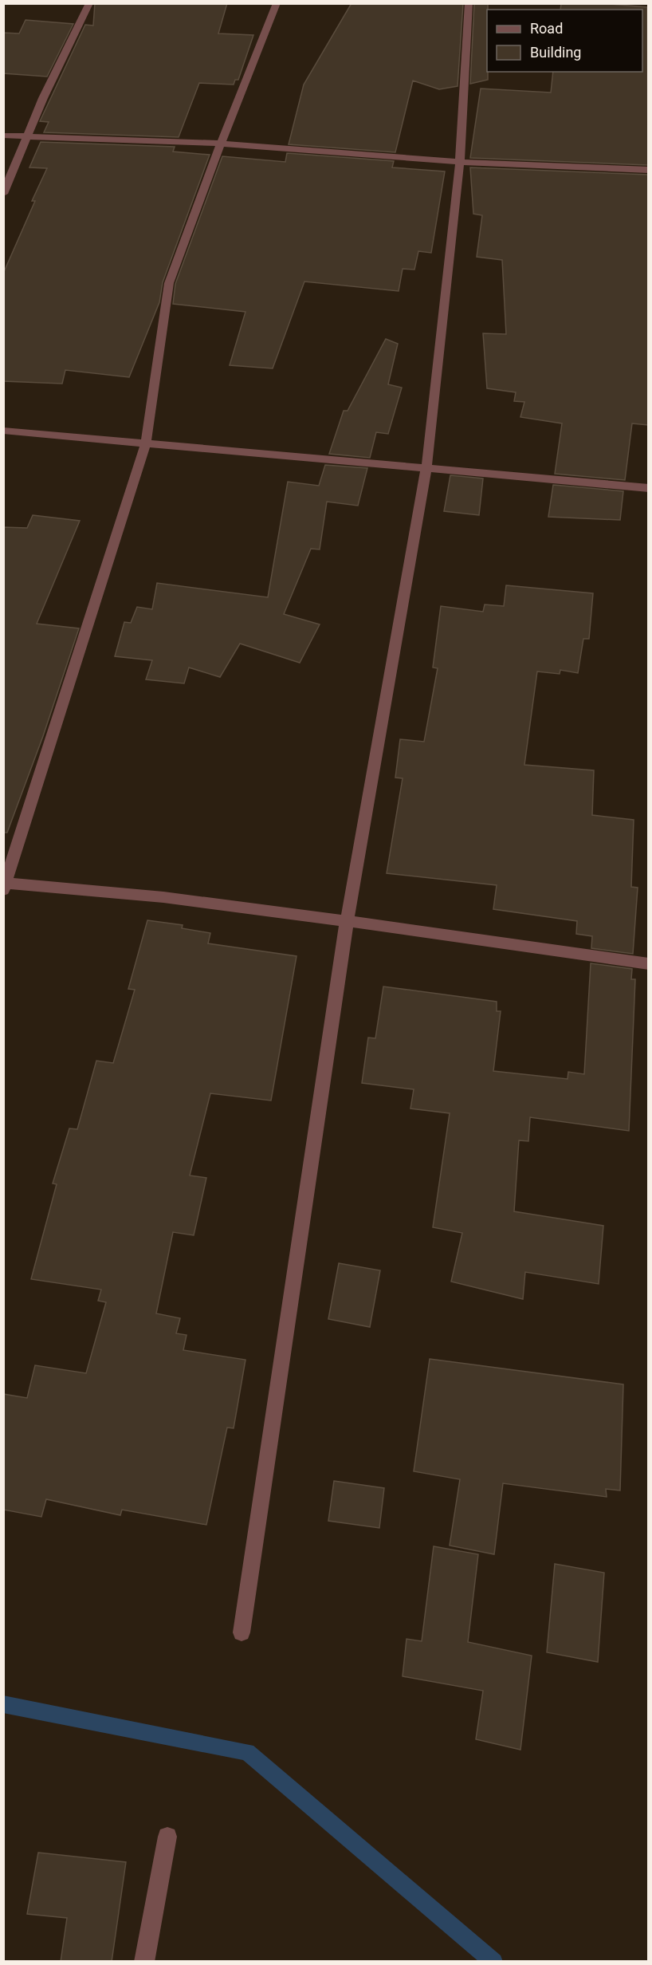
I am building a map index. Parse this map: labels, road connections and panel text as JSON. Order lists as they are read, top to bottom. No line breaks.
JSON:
{"legend":["Road","Building"]}
